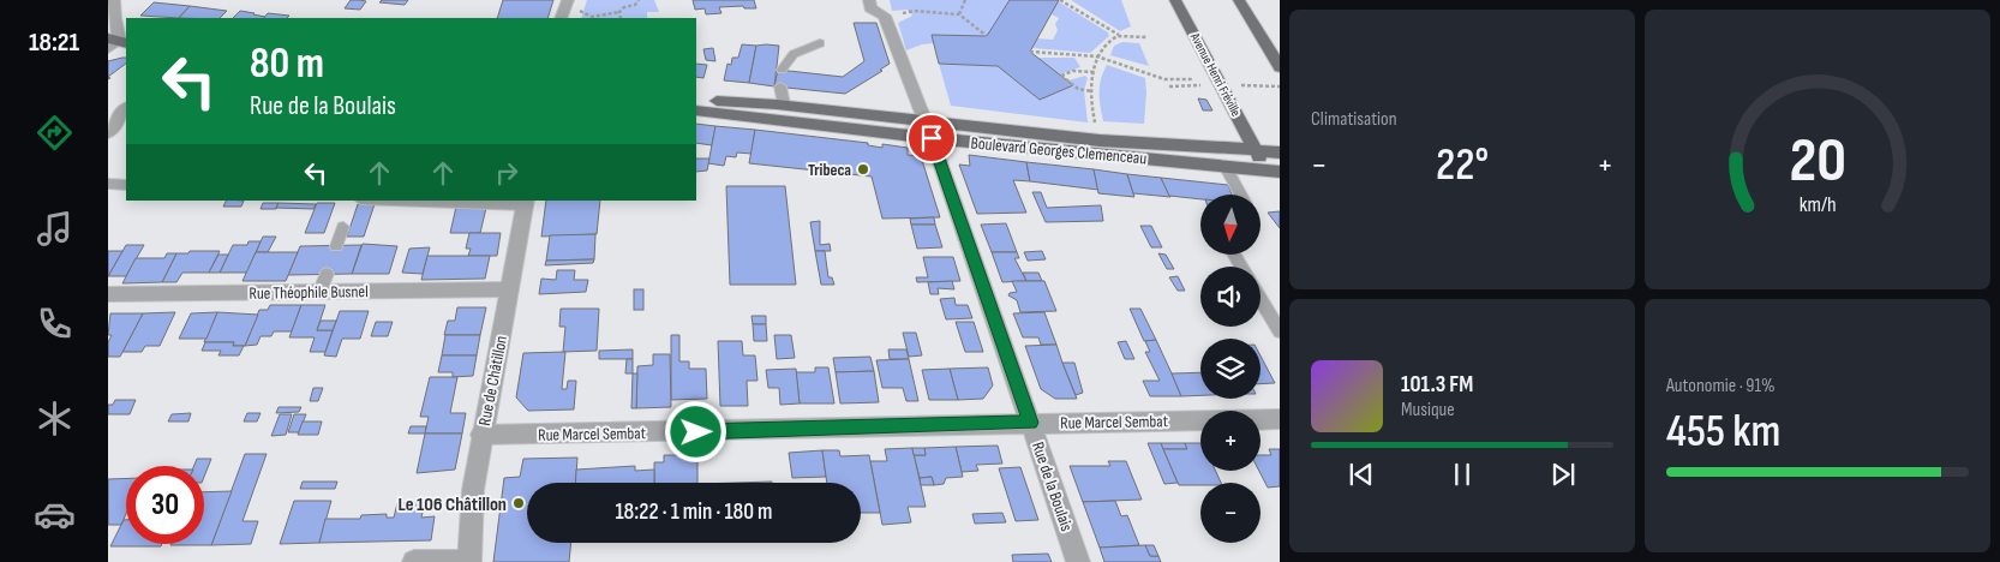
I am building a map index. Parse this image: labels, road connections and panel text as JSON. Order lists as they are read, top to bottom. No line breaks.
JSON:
{"streets":{"main road":["Avenue Henri Fréville","Boulevard Georges Clemenceau"],"street":["Rue Théophile Busnel","Rue de Châtillon","Rue Marcel Sembat","Rue de la Boulais"]},"crossings":[["Avenue Henri Fréville","Boulevard Georges Clemenceau"],["Boulevard Georges Clemenceau","Rue de la Boulais"],["Rue Théophile Busnel","Rue de Châtillon"],["Rue de Châtillon","Rue Marcel Sembat"],["Rue Marcel Sembat","Rue de la Boulais"]],"places":["Tribeca","Le 106 Châtillon"],"north":"bottom","page":{"tabs":"18:21","tile":["Climatisation",["Autonomie · 91%","455 km"]],"turn":["80 m","Rue de la Boulais"],"heat":["−","22°","+"],"map_buttons":["+","−"],"song":["101.3 FM","Musique"],"limit":"30","trip":"18:22 · 1 min · 180 m","gauge":["20","km/h"]}}
